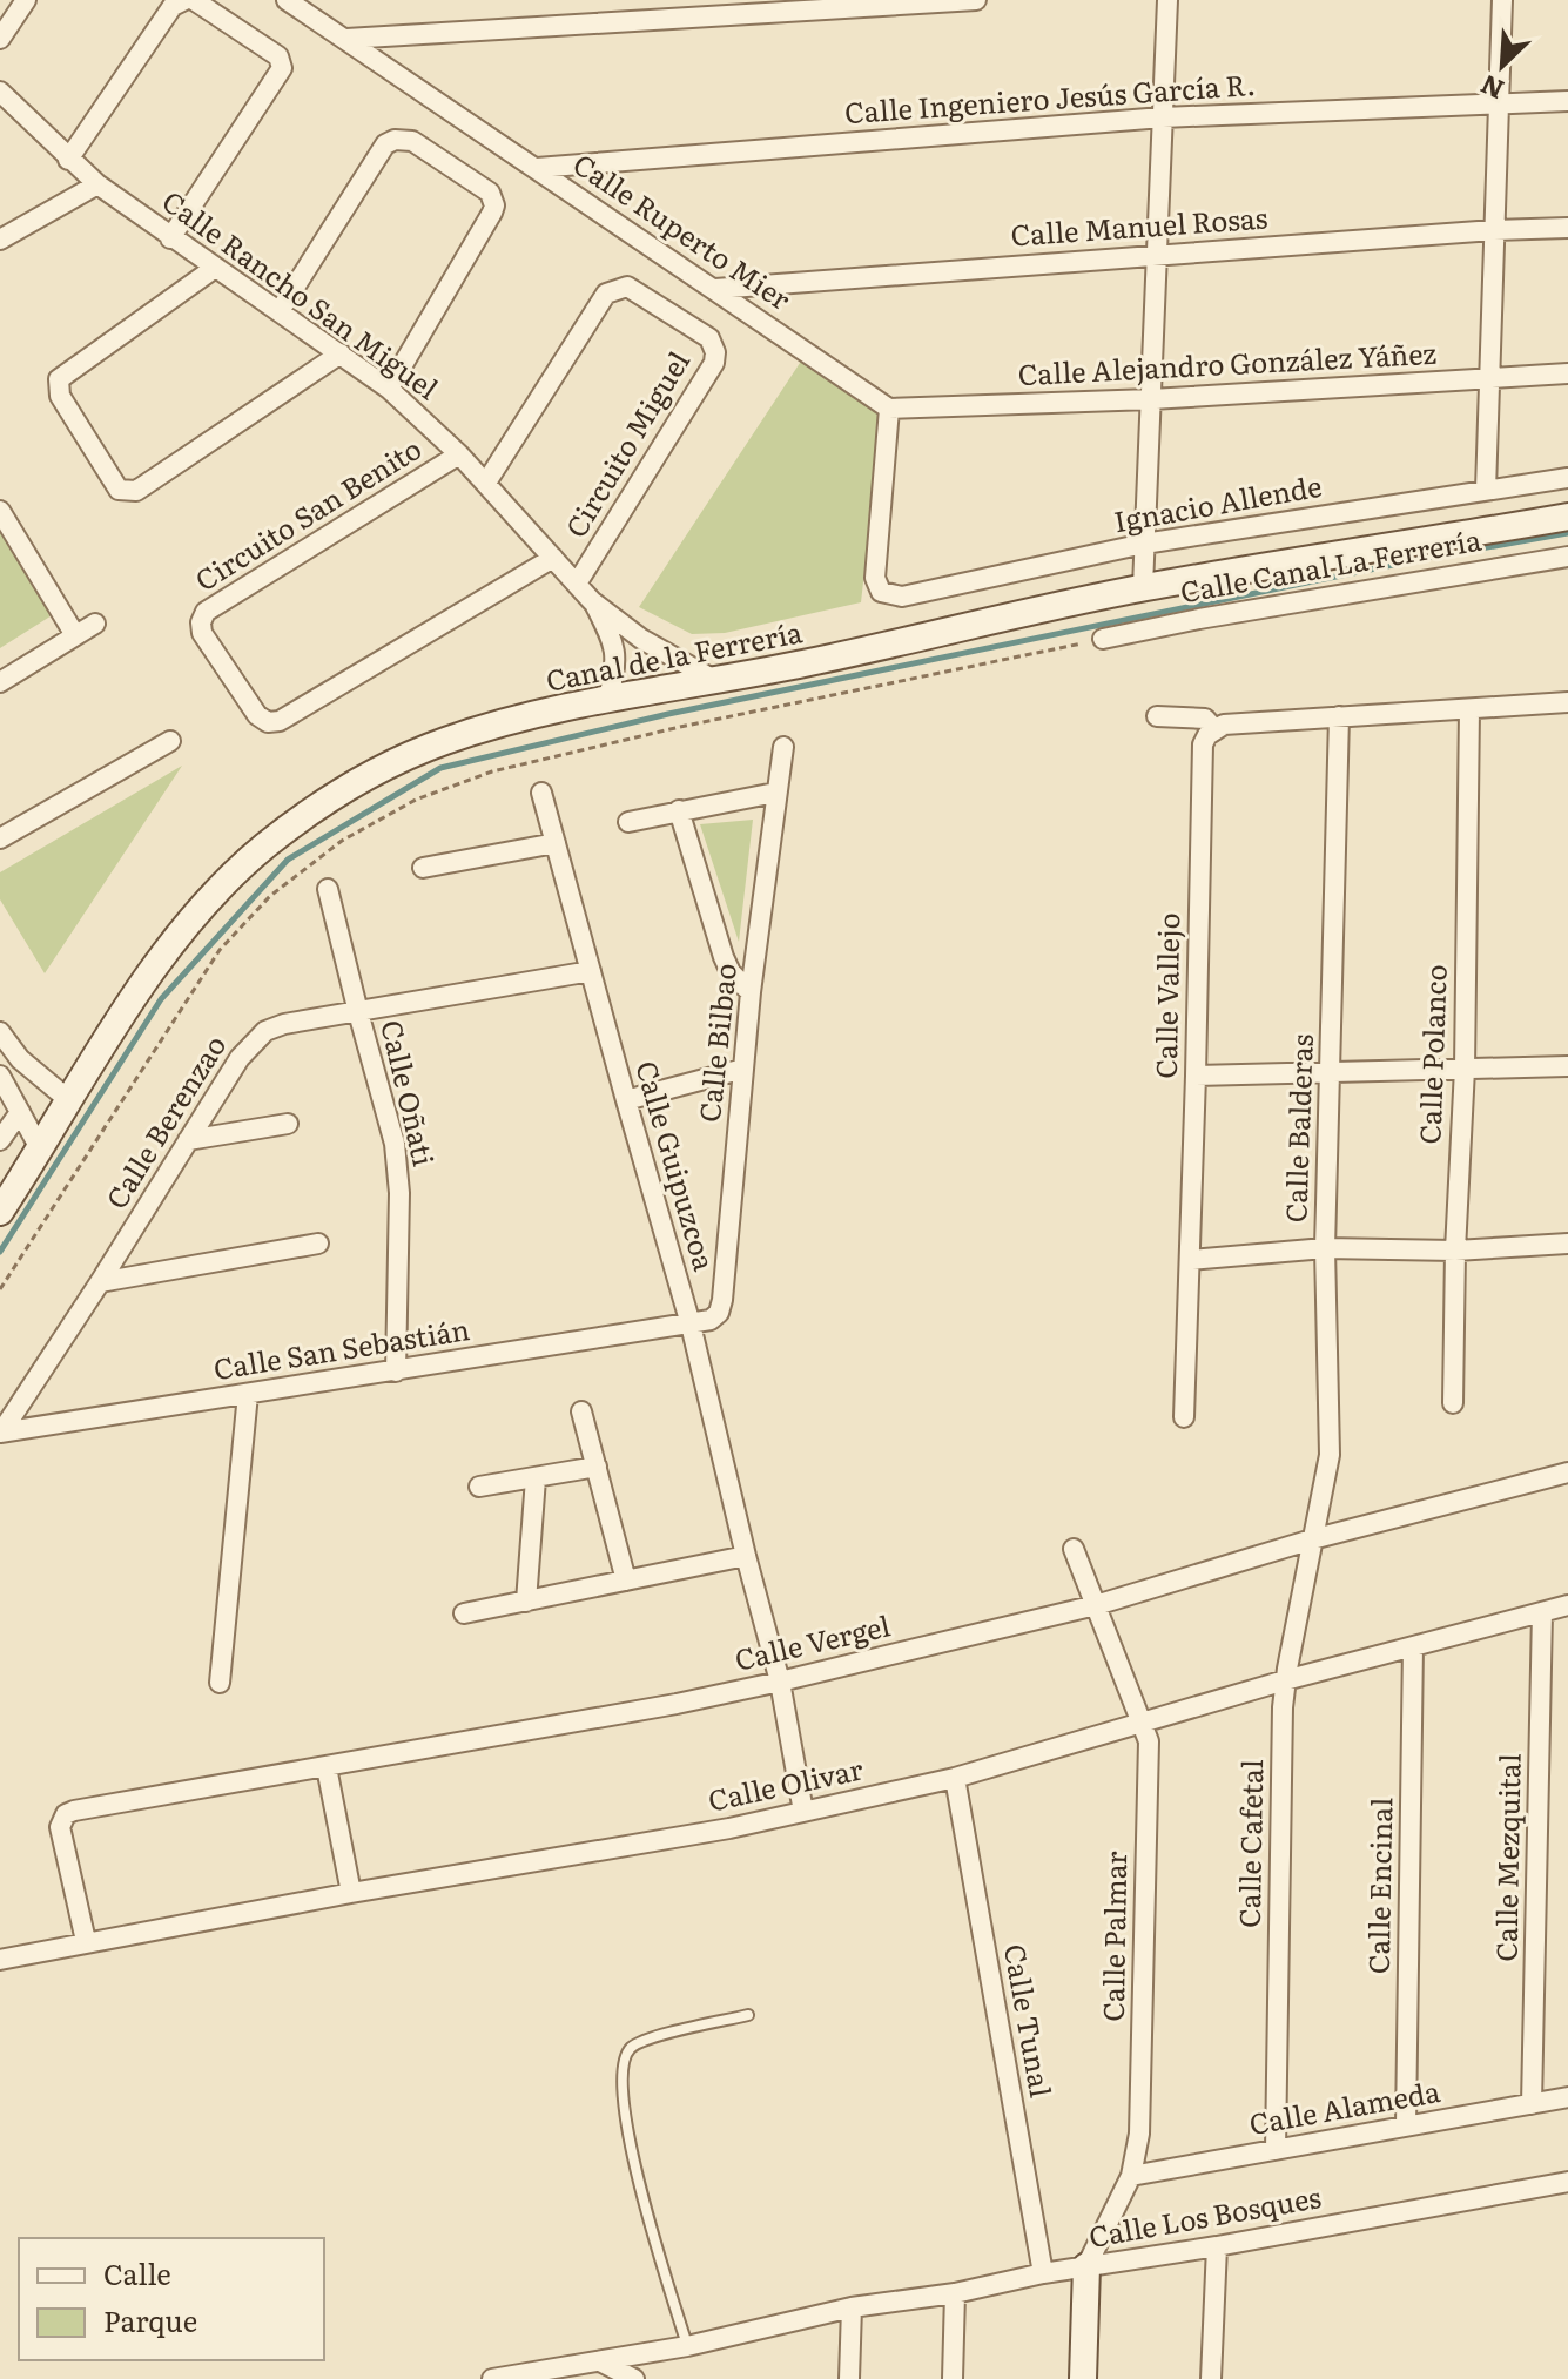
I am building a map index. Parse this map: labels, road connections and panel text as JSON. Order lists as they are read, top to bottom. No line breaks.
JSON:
{"streets":{"street":["Calle Ingeniero Jesús García R.","Calle Manuel Rosas","Calle Ruperto Mier","Calle Rancho San Miguel","Calle Alejandro González Yáñez","Circuito Miguel","Ignacio Allende","Circuito San Benito","Calle Canal La Ferrería","Canal de la Ferrería","Calle Vallejo","Calle Bilbao","Calle Polanco","Calle Oñati","Calle Berenzao","Calle Balderas","Calle Guipuzcoa","Calle San Sebastián","Calle Vergel","Calle Olivar","Calle Cafetal","Calle Mezquital","Calle Encinal","Calle Palmar","Calle Tunal","Calle Alameda","Calle Los Bosques"]},"crossings":[["Calle Ingeniero Jesús García R.","Calle Ruperto Mier"],["Calle Manuel Rosas","Calle Ruperto Mier"],["Calle Ruperto Mier","Calle Alejandro González Yáñez"],["Calle Ruperto Mier","Ignacio Allende"],["Calle Rancho San Miguel","Circuito Miguel"],["Calle Rancho San Miguel","Circuito San Benito"],["Calle Rancho San Miguel","Canal de la Ferrería"],["Calle Alejandro González Yáñez","Ignacio Allende"],["Calle Bilbao","Calle Guipuzcoa"],["Calle Bilbao","Calle San Sebastián"],["Calle Oñati","Calle Berenzao"],["Calle Oñati","Calle San Sebastián"],["Calle Berenzao","Calle Guipuzcoa"],["Calle Berenzao","Calle San Sebastián"],["Calle Balderas","Calle Vergel"],["Calle Balderas","Calle Cafetal"],["Calle Guipuzcoa","Calle San Sebastián"],["Calle Guipuzcoa","Calle Vergel"],["Calle Guipuzcoa","Calle Olivar"],["Calle Vergel","Calle Olivar"],["Calle Vergel","Calle Cafetal"],["Calle Vergel","Calle Palmar"],["Calle Olivar","Calle Cafetal"],["Calle Olivar","Calle Mezquital"],["Calle Olivar","Calle Encinal"],["Calle Olivar","Calle Palmar"],["Calle Olivar","Calle Tunal"],["Calle Cafetal","Calle Alameda"],["Calle Mezquital","Calle Alameda"],["Calle Encinal","Calle Alameda"],["Calle Palmar","Calle Alameda"],["Calle Palmar","Calle Los Bosques"],["Calle Tunal","Calle Los Bosques"]],"legend":["Calle","Parque"],"north":"bottom left"}
